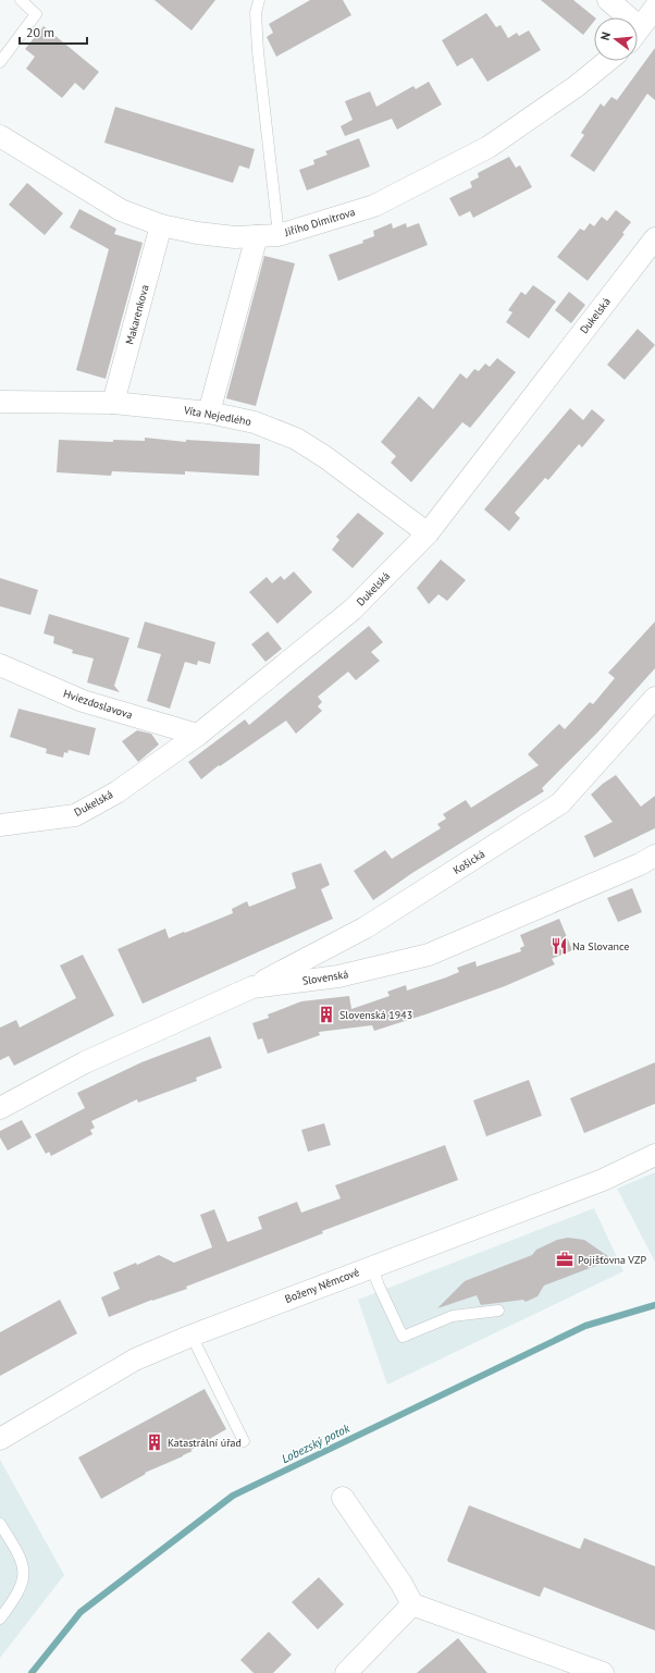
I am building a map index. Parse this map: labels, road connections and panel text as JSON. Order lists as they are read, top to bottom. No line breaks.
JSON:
{"streets":{"street":["Jiřího Dimitrova","Makarenkova","Dukelská","Víta Nejedlého","Hviezdoslavova","Košická","Slovenská","Boženy Němcové"]},"crossings":[["Jiřího Dimitrova","Makarenkova"],["Makarenkova","Víta Nejedlého"],["Dukelská","Víta Nejedlého"],["Dukelská","Hviezdoslavova"],["Košická","Slovenská"]],"water":["Lobezský potok"],"places":{"restaurant":["Na Slovance"],"building":["Slovenská 1943","Katastrální úřad"],"office":["Pojišťovna VZP"]},"scale_bar":"20 m","north":"left"}
